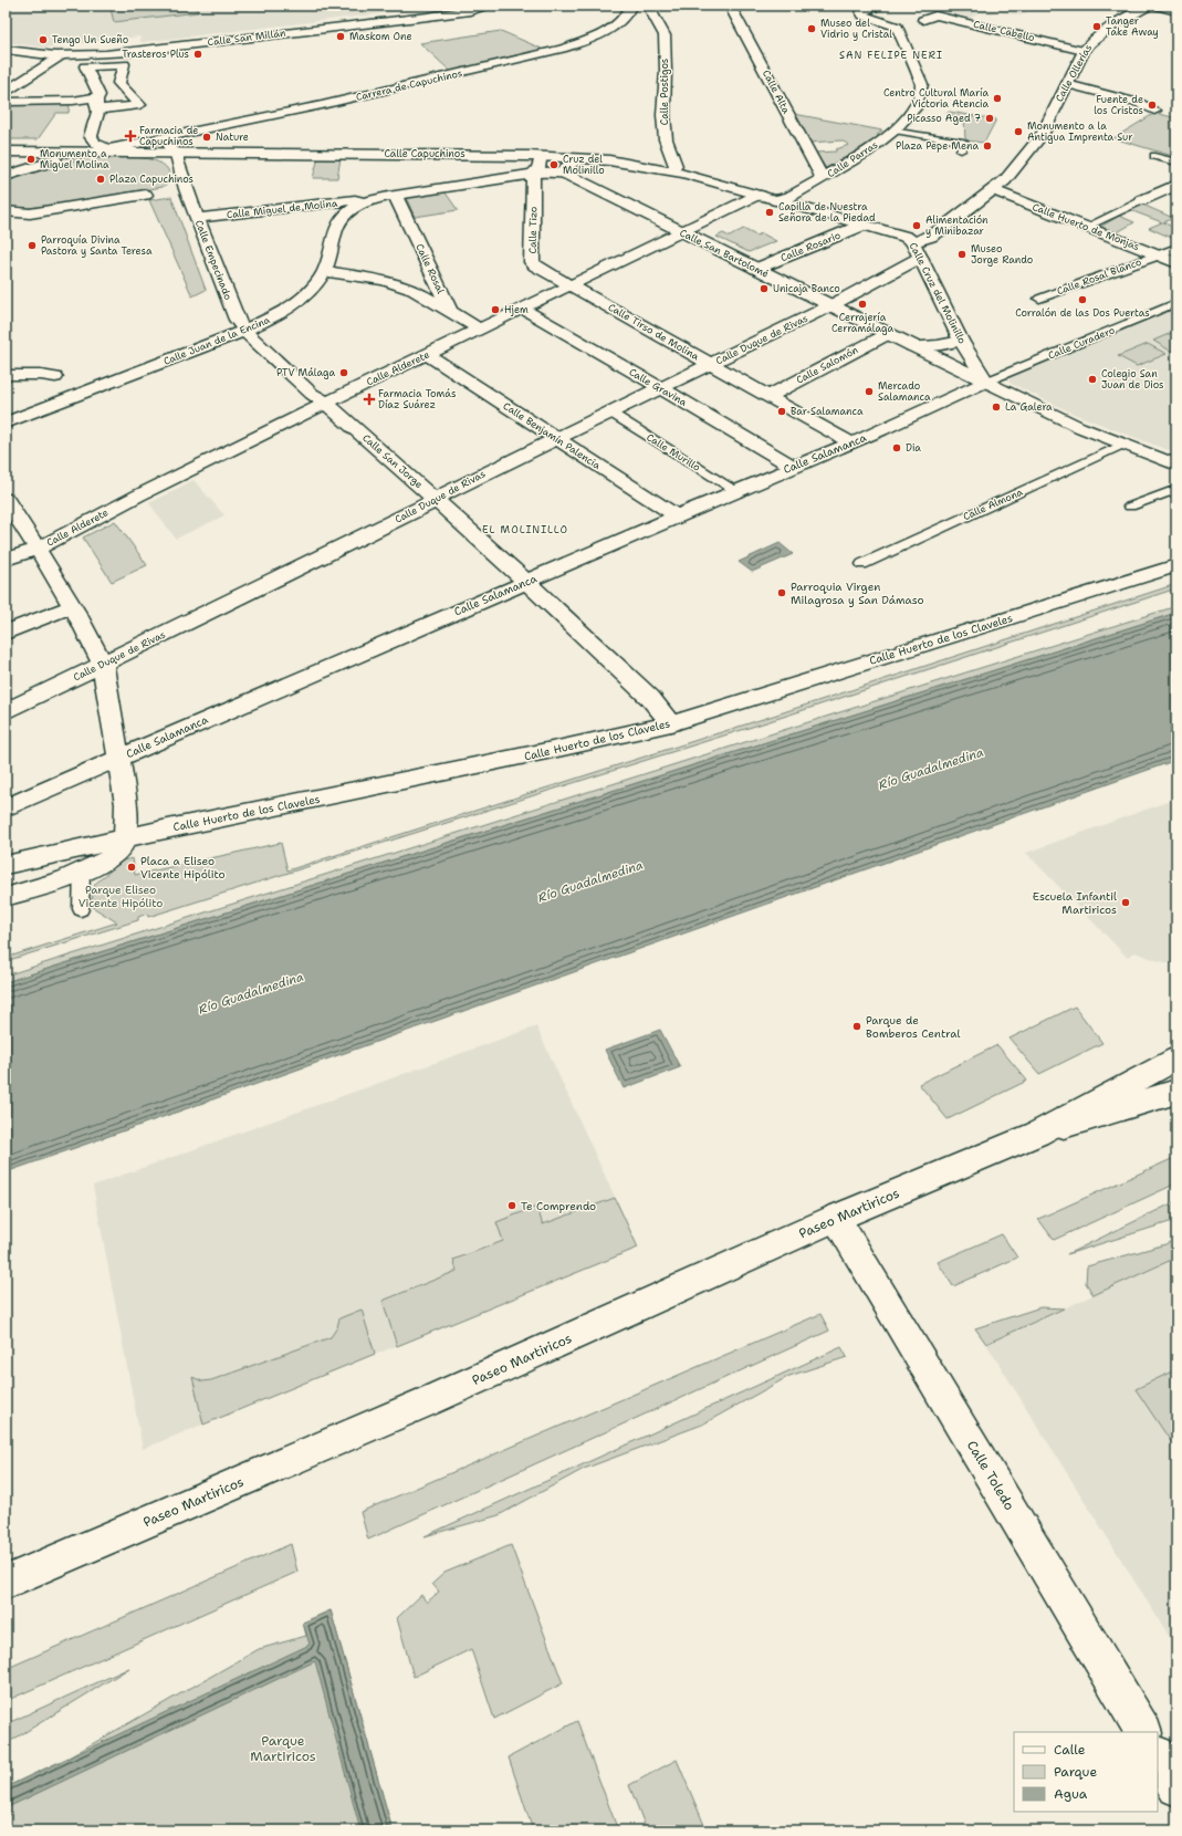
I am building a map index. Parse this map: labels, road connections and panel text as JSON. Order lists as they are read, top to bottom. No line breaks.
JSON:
{"streets":{"street":["Calle Cabello","Calle San Millán","Calle Ollerías","Carrera de Capuchinos","Calle Postigos","Calle Alta","Calle Capuchinos","Calle Parras","Calle Miguel de Molina","Calle Huerto de Monjas","Calle Tizo","Calle Rosario","Calle San Bartolomé","Calle Empecinado","Calle Rosal","Calle Cruz del Molinillo","Calle Tirso de Molina","Calle Duque de Rivas","Calle Juan de la Encina","Calle Salomón","Calle Alderete","Calle Gravina","Calle Benjamín Palencia","Calle Salamanca","Calle San Jorge","Calle Huerto de los Claveles","Paseo Martiricos","Calle Toledo"],"lane":["Calle Rosal Blanco","Calle Curadero","Calle Murillo","Calle Almona"]},"crossings":[["Calle Cabello","Calle Ollerías"],["Calle Ollerías","Calle Huerto de Monjas"],["Calle Ollerías","Calle Cruz del Molinillo"],["Carrera de Capuchinos","Calle Postigos"],["Calle Postigos","Calle Capuchinos"],["Calle Postigos","Calle Cruz del Molinillo"],["Calle Alta","Calle Parras"],["Calle Capuchinos","Calle Tizo"],["Calle Capuchinos","Calle Empecinado"],["Calle Capuchinos","Calle Cruz del Molinillo"],["Calle Parras","Calle Cruz del Molinillo"],["Calle Parras","Calle Alderete"],["Calle Miguel de Molina","Calle Empecinado"],["Calle Miguel de Molina","Calle Juan de la Encina"],["Calle Huerto de Monjas","Calle Rosal Blanco"],["Calle Tizo","Calle San Bartolomé"],["Calle Tizo","Calle Tirso de Molina"],["Calle Tizo","Calle Juan de la Encina"],["Calle Tizo","Calle Alderete"],["Calle Rosario","Calle San Bartolomé"],["Calle Rosario","Calle Cruz del Molinillo"],["Calle San Bartolomé","Calle Cruz del Molinillo"],["Calle San Bartolomé","Calle Duque de Rivas"],["Calle San Bartolomé","Calle Juan de la Encina"],["Calle San Bartolomé","Calle Curadero"],["Calle San Bartolomé","Calle Salomón"],["Calle San Bartolomé","Calle Alderete"],["Calle San Bartolomé","Calle Salamanca"],["Calle Empecinado","Calle Juan de la Encina"],["Calle Empecinado","Calle San Jorge"],["Calle Rosal","Calle Juan de la Encina"],["Calle Cruz del Molinillo","Calle Duque de Rivas"],["Calle Cruz del Molinillo","Calle Curadero"],["Calle Cruz del Molinillo","Calle Alderete"],["Calle Cruz del Molinillo","Calle Salamanca"],["Calle Tirso de Molina","Calle Duque de Rivas"],["Calle Tirso de Molina","Calle Salomón"],["Calle Tirso de Molina","Calle Alderete"],["Calle Tirso de Molina","Calle Salamanca"],["Calle Duque de Rivas","Calle Gravina"],["Calle Duque de Rivas","Calle Benjamín Palencia"],["Calle Duque de Rivas","Calle Murillo"],["Calle Duque de Rivas","Calle San Jorge"],["Calle Juan de la Encina","Calle San Jorge"],["Calle Curadero","Calle Salamanca"],["Calle Alderete","Calle Gravina"],["Calle Alderete","Calle Benjamín Palencia"],["Calle Alderete","Calle San Jorge"],["Calle Gravina","Calle Salamanca"],["Calle Benjamín Palencia","Calle Salamanca"],["Calle Murillo","Calle Salamanca"],["Calle Salamanca","Calle San Jorge"],["Calle San Jorge","Calle Huerto de los Claveles"],["Paseo Martiricos","Calle Toledo"]],"districts":["SAN FELIPE NERI","EL MOLINILLO"],"water":["Río Guadalmedina"],"parks":["Parque Eliseo Vicente Hipólito","Parque Martiricos"],"places":{"other":["Tanger Take Away","Museo del Vidrio y Cristal","Maskom One","Tengo Un Sueño","Trasteros Plus","Centro Cultural María Victoria Atencia","Fuente de los Cristos","Picasso Aged 7","Monumento a la Antigua Imprenta Sur","Nature","Plaza Pepe Mena","Monumento a Miguel Molina","Cruz del Molinillo","Plaza Capuchinos","Capilla de Nuestra Señora de la Piedad","Alimentación y Minibazar","Parroquía Divina Pastora y Santa Teresa","Museo Jorge Rando","Unicaja Banco","Corralón de las Dos Puertas","Cerrajería Cerramálaga","Hjem","PTV Málaga","Colegio San Juan de Dios","Mercado Salamanca","La Galera","Bar Salamanca","Dia","Parroquia Virgen Milagrosa y San Dámaso","Placa a Eliseo Vicente Hipólito","Escuela Infantil Martiricos","Parque de Bomberos Central","Te Comprendo"],"health":["Farmacia de Capuchinos","Farmacia Tomás Díaz Suárez"]},"legend":["Calle","Parque","Agua"]}
